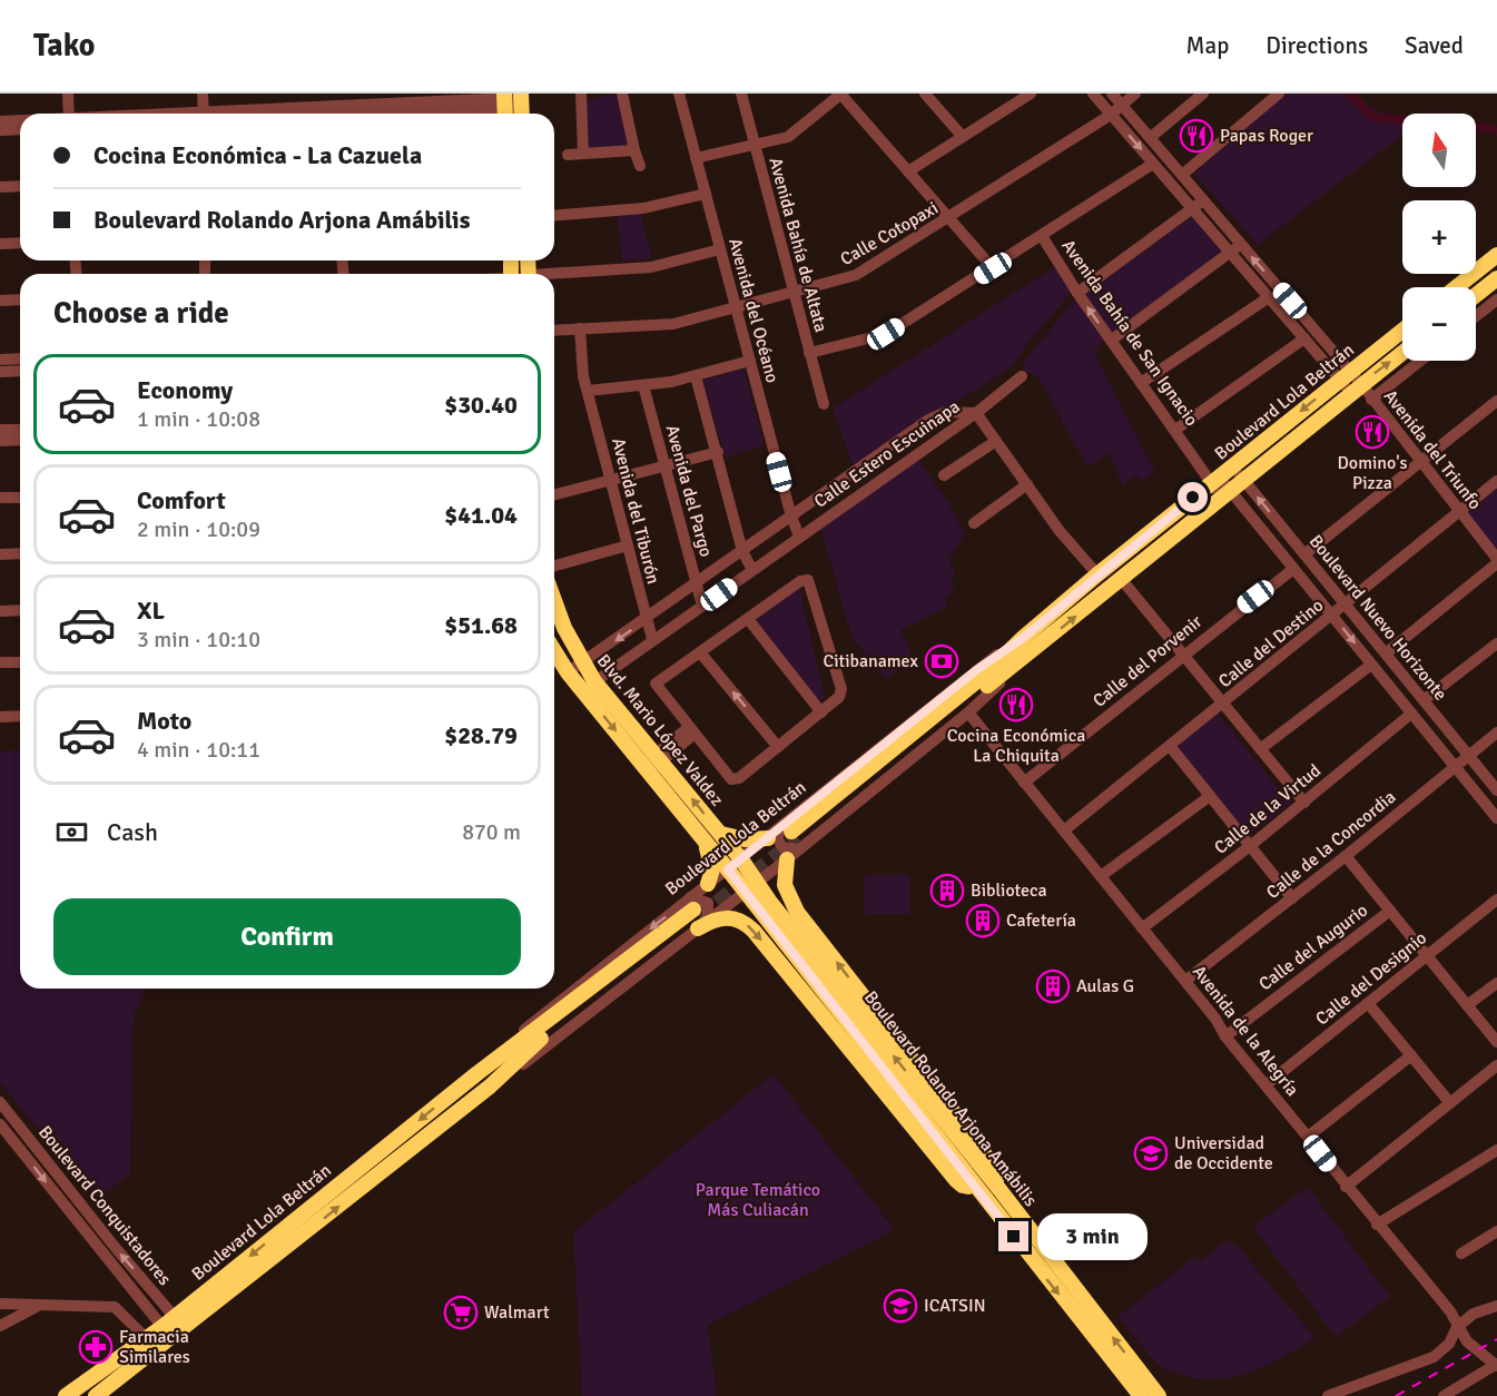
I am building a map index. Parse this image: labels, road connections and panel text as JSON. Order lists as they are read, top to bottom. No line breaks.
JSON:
{"streets":{"main road":["Boulevard Lola Beltrán","Blvd. Mario López Valdez","Boulevard Rolando Arjona Amábilis"],"street":["Calle Cotopaxi","Avenida Bahía de Altata","Avenida del Océano","Avenida Bahía de San Ignacio","Avenida del Triunfo","Calle Estero Escuinapa","Avenida del Pargo","Avenida del Tiburón","Boulevard Nuevo Horizonte","Calle del Destino","Calle del Porvenir","Calle de la Virtud","Calle de la Concordia","Calle del Augurio","Calle del Designio","Avenida de la Alegría","Boulevard Conquistadores"]},"crossings":[["Calle Cotopaxi","Avenida Bahía de Altata"],["Calle Cotopaxi","Avenida del Océano"],["Calle Cotopaxi","Avenida del Tiburón"],["Avenida del Océano","Calle Estero Escuinapa"],["Avenida Bahía de San Ignacio","Boulevard Lola Beltrán"],["Avenida Bahía de San Ignacio","Boulevard Nuevo Horizonte"],["Boulevard Lola Beltrán","Avenida del Triunfo"],["Boulevard Lola Beltrán","Boulevard Nuevo Horizonte"],["Boulevard Lola Beltrán","Blvd. Mario López Valdez"],["Boulevard Lola Beltrán","Avenida de la Alegría"],["Boulevard Lola Beltrán","Boulevard Rolando Arjona Amábilis"],["Boulevard Lola Beltrán","Boulevard Conquistadores"],["Avenida del Triunfo","Calle del Destino"],["Calle Estero Escuinapa","Avenida del Pargo"],["Calle Estero Escuinapa","Avenida del Tiburón"],["Calle Estero Escuinapa","Blvd. Mario López Valdez"],["Boulevard Nuevo Horizonte","Calle del Destino"],["Boulevard Nuevo Horizonte","Calle del Porvenir"],["Boulevard Nuevo Horizonte","Calle de la Virtud"],["Boulevard Nuevo Horizonte","Calle de la Concordia"],["Calle del Destino","Avenida de la Alegría"],["Calle del Porvenir","Avenida de la Alegría"],["Blvd. Mario López Valdez","Boulevard Rolando Arjona Amábilis"],["Calle de la Virtud","Avenida de la Alegría"],["Calle de la Concordia","Avenida de la Alegría"],["Calle del Augurio","Avenida de la Alegría"],["Calle del Designio","Avenida de la Alegría"]],"parks":["Parque Temático Más Culiacán"],"places":{"restaurant":["Papas Roger","Domino's Pizza","Cocina Económica La Chiquita"],"bank":["Citibanamex"],"building":["Biblioteca","Cafetería","Aulas G"],"school or university":["Universidad de Occidente","ICATSIN"],"supermarket":["Walmart"],"pharmacy":["Farmacia Similares"]},"north":"top","page":{"header":"Tako","nav":["Map","Directions","Saved"],"map_buttons":["+","−"],"banner":["Cocina Económica - La Cazuela","Boulevard Rolando Arjona Amábilis"],"heading":"Choose a ride","list":[{"name":"Economy","note":"1 min · 10:08","value":"$30.40"},{"name":"Comfort","note":"2 min · 10:09","value":"$41.04"},{"name":"XL","note":"3 min · 10:10","value":"$51.68"},{"name":"Moto","note":"4 min · 10:11","value":"$28.79"}],"pay":["Cash","870 m"],"buttons":"Confirm","bubble":"3 min"}}
